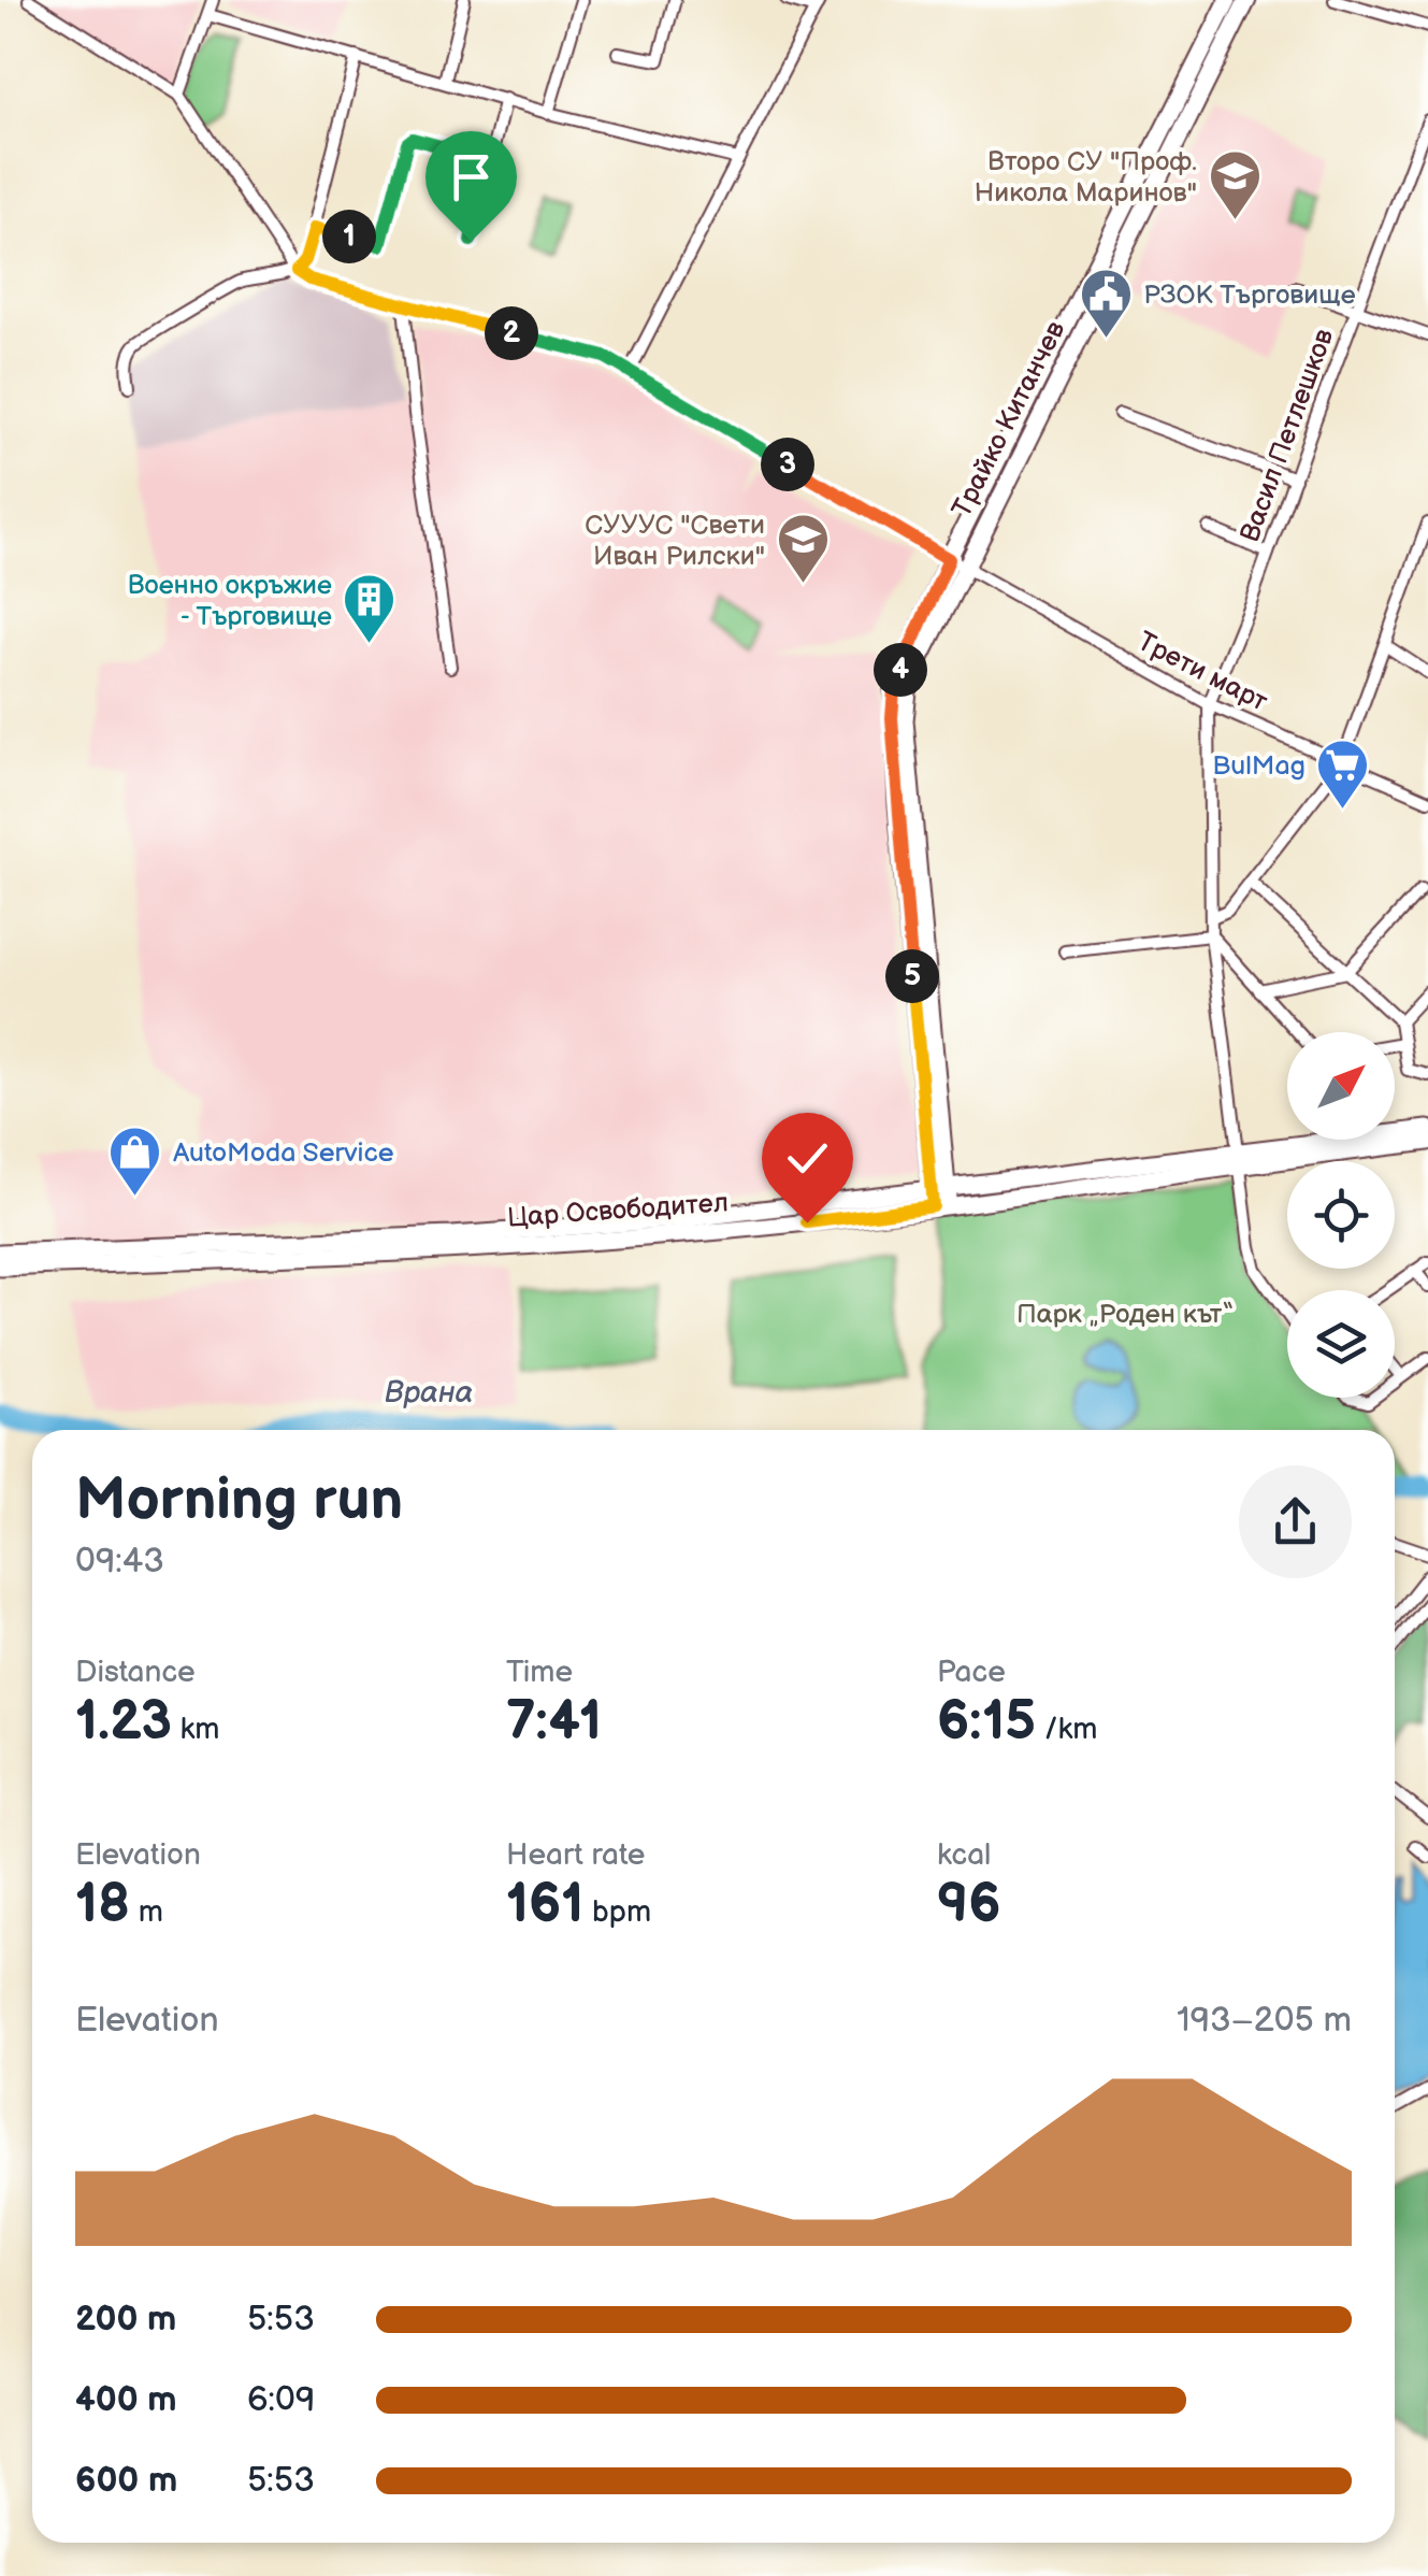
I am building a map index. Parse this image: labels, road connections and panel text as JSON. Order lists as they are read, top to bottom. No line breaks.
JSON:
{"streets":{"street":["Трайко Китанчев","Васил Петлешков","Трети март","Цар Освободител"]},"crossings":[["Трайко Китанчев","Трети март"],["Трайко Китанчев","Цар Освободител"],["Васил Петлешков","Трети март"]],"water":["Врана"],"parks":["Парк „Роден кът“"],"places":{"school or university":["Второ СУ \"Проф. Никола Маринов\"","СУУУС \"Свети Иван Рилски\""],"public building":["РЗОК Търговище"],"building":["Военно окръжие - Търговище"],"supermarket":["BulMag"],"shop":["AutoModa Service"]},"north":"top right","page":{"pins":["1","2","3","4","5"],"heading":["Morning run","09:43"],"stats":[["Distance","1.23 km"],["Time","7:41"],["Pace","6:15 /km"],["Elevation","18 m"],["Heart rate","161 bpm"],["kcal","96"]],"chart":["Elevation","193–205 m"],"list":[{"name":"200 m","note":"5:53"},{"name":"400 m","note":"6:09"},{"name":"600 m","note":"5:53"}]}}
